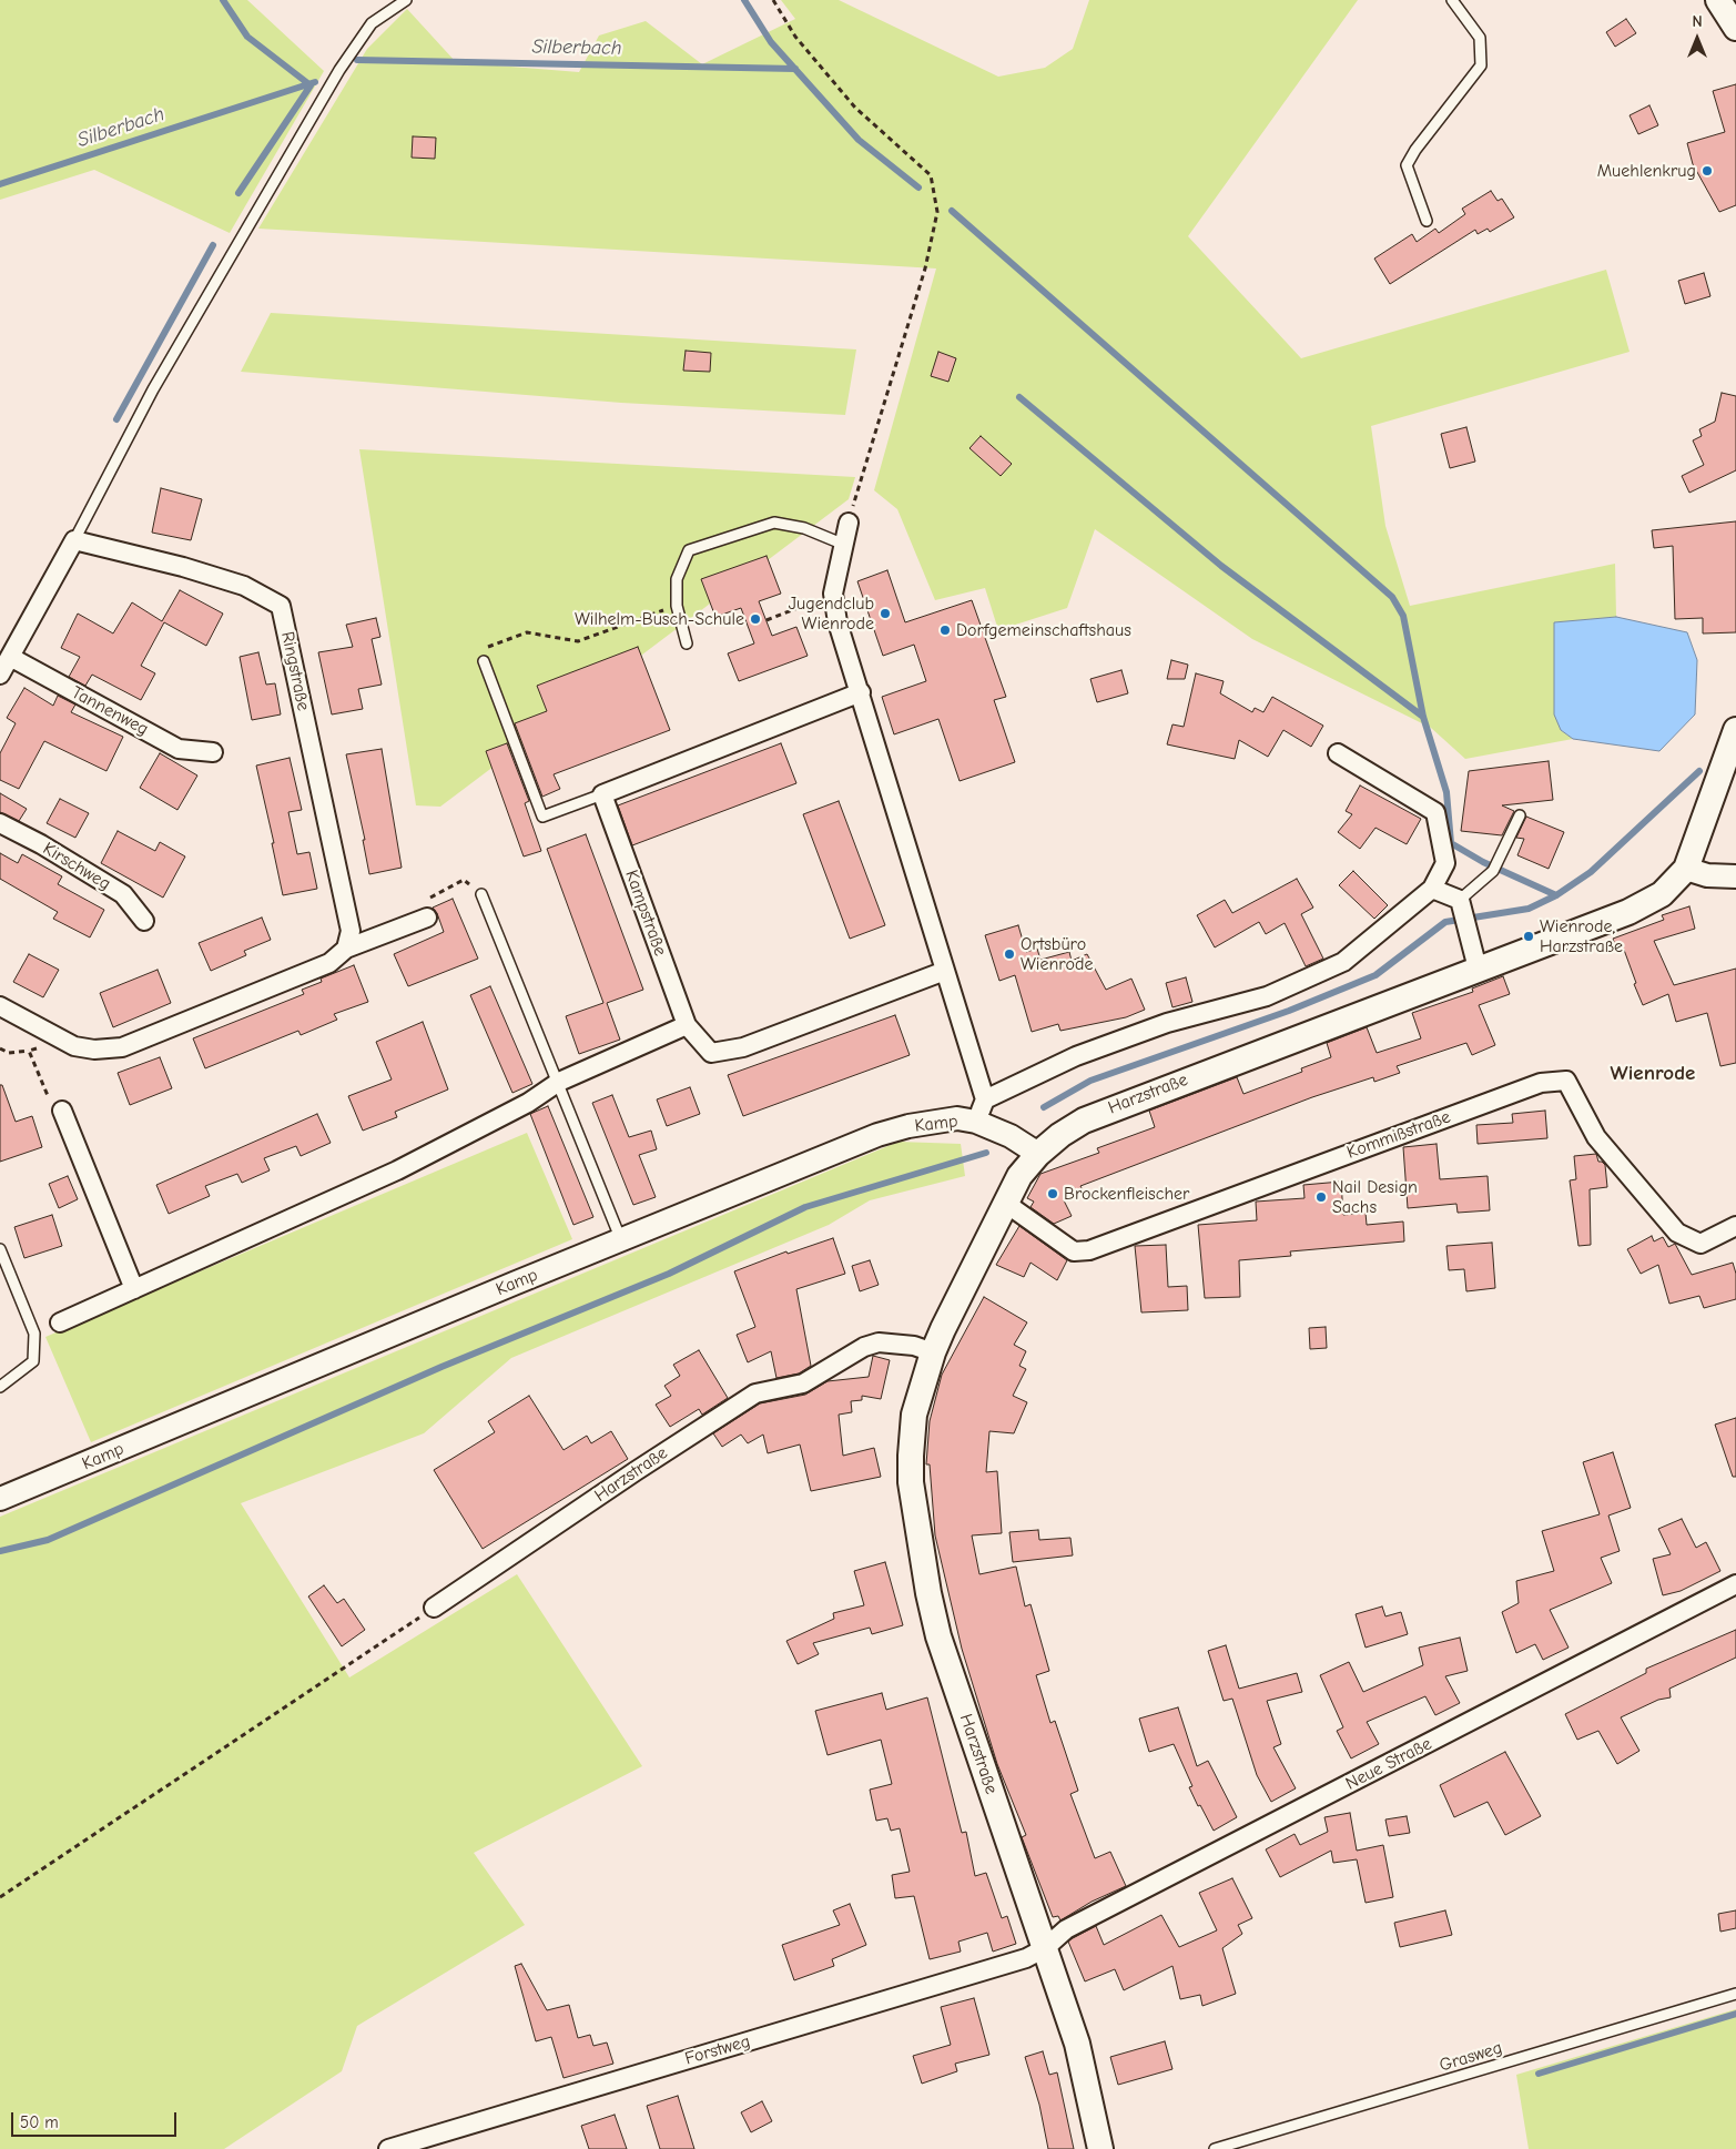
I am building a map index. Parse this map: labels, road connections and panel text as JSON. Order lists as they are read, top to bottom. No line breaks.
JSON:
{"streets":{"main road":["Harzstraße"],"street":["Ringstraße","Tannenweg","Kirschweg","Kampstraße","Kamp","Kommißstraße","Neue Straße","Forstweg"],"lane":["Grasweg"]},"crossings":[["Harzstraße","Kamp"],["Harzstraße","Kommißstraße"],["Harzstraße","Neue Straße"],["Harzstraße","Forstweg"],["Neue Straße","Forstweg"]],"districts":["Wienrode"],"water":["Silberbach"],"places":["Muehlenkrug","Jugendclub Wienrode","Wilhelm-Busch-Schule","Dorfgemeinschaftshaus","Wienrode, Harzstraße","Ortsbüro Wienrode","Brockenfleischer","Nail Design Sachs"],"scale_bar":"50 m","north":"top"}
